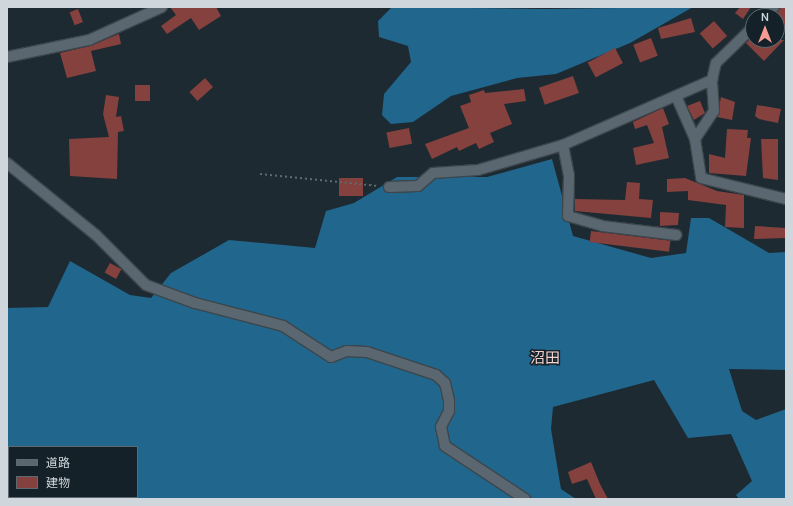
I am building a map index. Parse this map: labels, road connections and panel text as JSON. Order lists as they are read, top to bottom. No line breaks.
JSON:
{"districts":["沼田"],"legend":["道路","建物"],"north":"top"}
